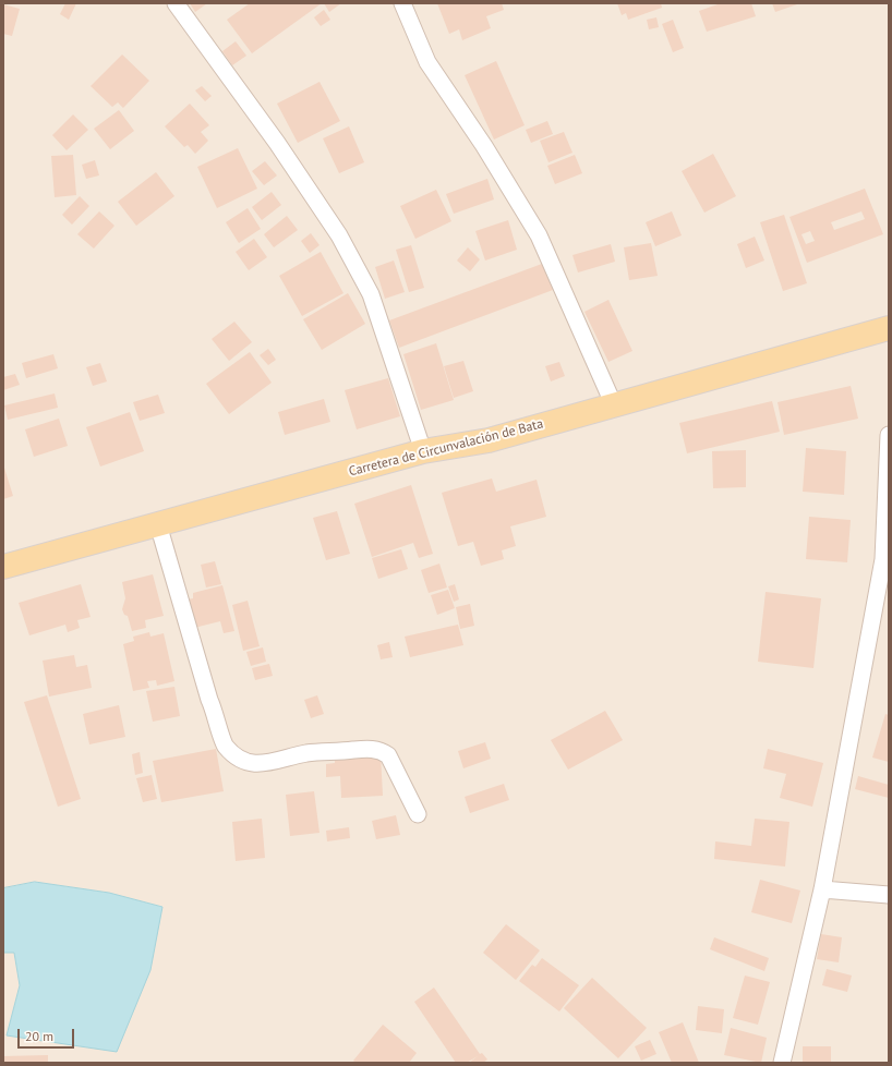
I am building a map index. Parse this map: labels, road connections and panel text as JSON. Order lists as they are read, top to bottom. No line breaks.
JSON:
{"streets":{"main road":["Carretera de Circunvalación de Bata"]},"scale_bar":"20 m"}
